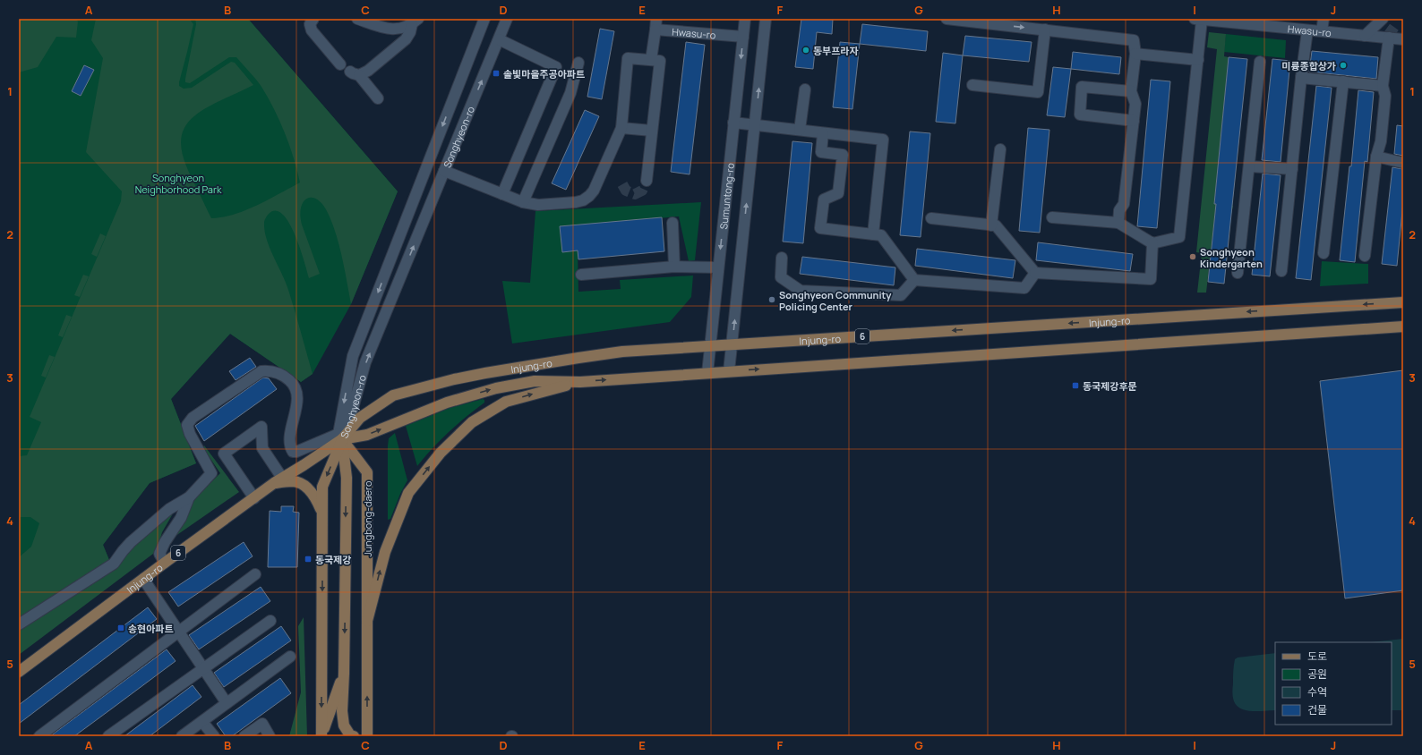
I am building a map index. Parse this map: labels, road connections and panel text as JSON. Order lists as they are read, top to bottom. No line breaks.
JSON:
{"streets":{"main road":["Injung-ro","6","Jungbong-daero"],"street":["Hwasu-ro","Songhyeon-ro","Sumuntong-ro"]},"crossings":[["Hwasu-ro","Sumuntong-ro"],["Songhyeon-ro","Injung-ro"],["Songhyeon-ro","Jungbong-daero"],["Sumuntong-ro","Injung-ro"],["Injung-ro","Jungbong-daero"]],"parks":["Songhyeon Neighborhood Park"],"places":{"other":["동부프라자","미륭종합상가","Songhyeon Kindergarten","Songhyeon Community Policing Center"],"transit":["솔빛마을주공아파트","동국제강후문","동국제강","송현아파트"]},"legend":["도로","공원","수역","건물"],"grid":{"columns":["A","B","C","D","E","F","G","H","I","J"],"rows":["1","2","3","4","5"]}}
